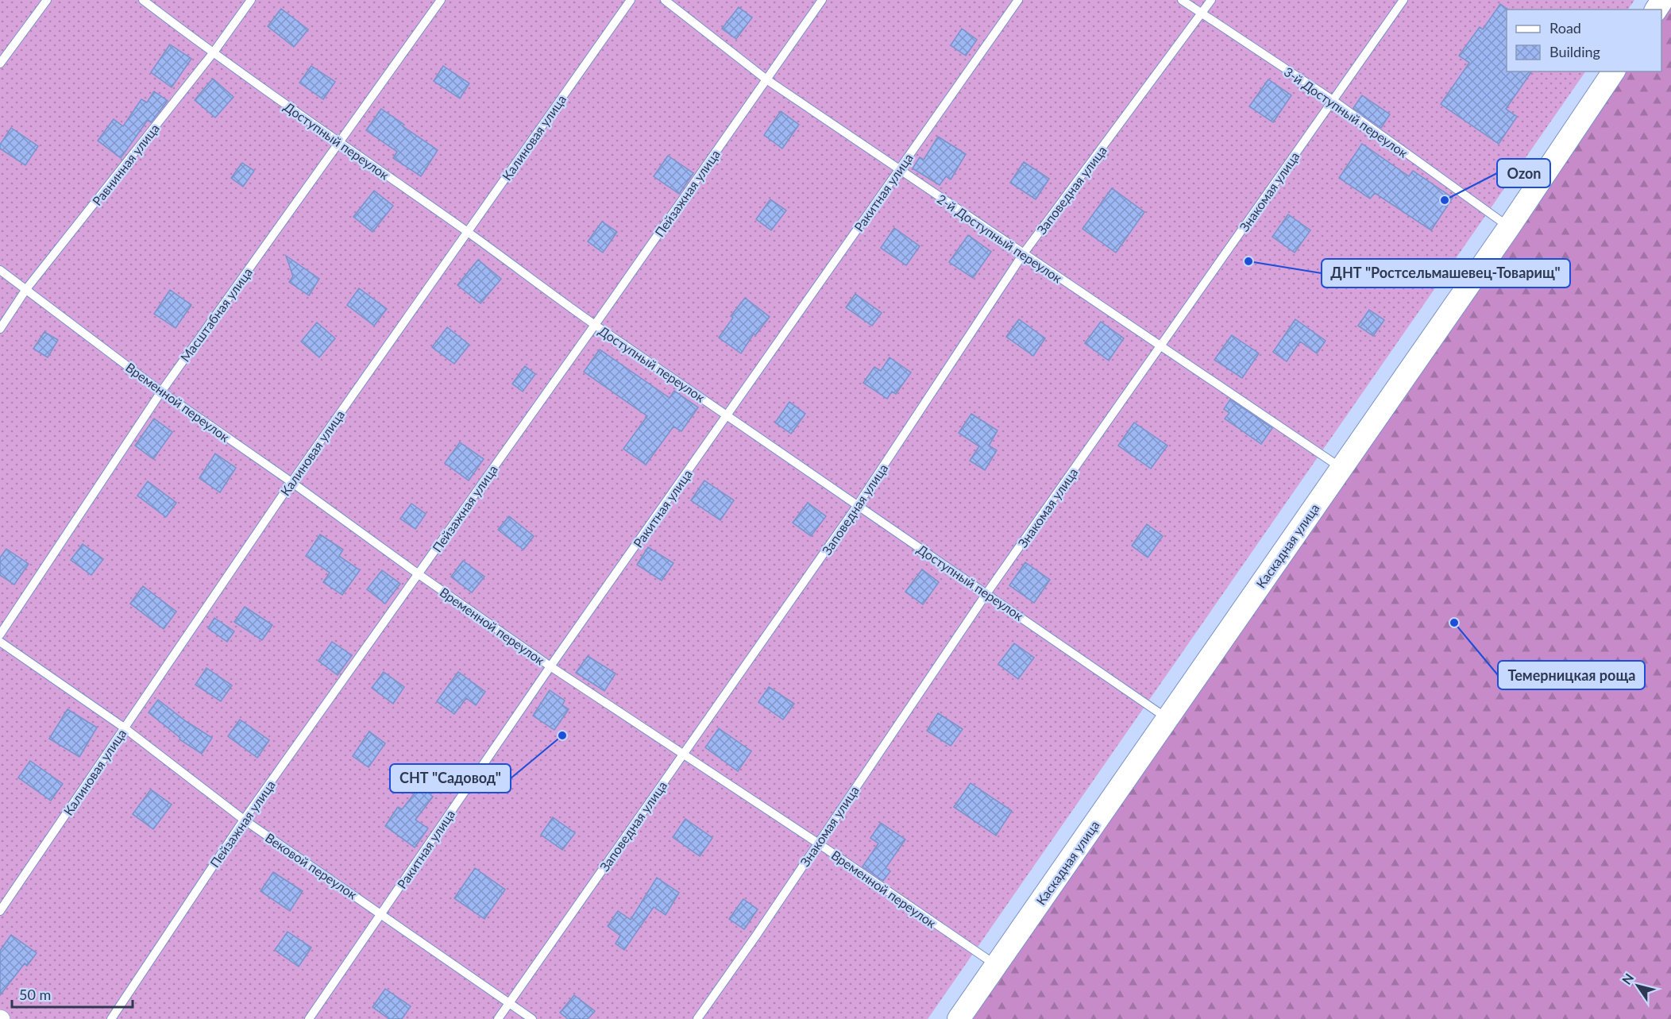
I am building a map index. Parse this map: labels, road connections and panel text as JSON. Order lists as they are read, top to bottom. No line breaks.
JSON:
{"streets":{"street":["Каскадная улица"],"lane":["3-й Доступный переулок","Калиновая улица","Доступный переулок","Равнинная улица","Заповедная улица","Знакомая улица","Ракитная улица","Пейзажная улица","2-й Доступный переулок","Масштабная улица","Временной переулок","Вековой переулок"]},"crossings":[["3-й Доступный переулок","Заповедная улица"],["3-й Доступный переулок","Знакомая улица"],["3-й Доступный переулок","Каскадная улица"],["Калиновая улица","Доступный переулок"],["Калиновая улица","Временной переулок"],["Калиновая улица","Вековой переулок"],["Доступный переулок","Равнинная улица"],["Доступный переулок","Заповедная улица"],["Доступный переулок","Знакомая улица"],["Доступный переулок","Ракитная улица"],["Доступный переулок","Пейзажная улица"],["Доступный переулок","Масштабная улица"],["Доступный переулок","Каскадная улица"],["Равнинная улица","Временной переулок"],["Заповедная улица","2-й Доступный переулок"],["Заповедная улица","Временной переулок"],["Заповедная улица","Вековой переулок"],["Знакомая улица","2-й Доступный переулок"],["Знакомая улица","Временной переулок"],["Ракитная улица","2-й Доступный переулок"],["Ракитная улица","Временной переулок"],["Ракитная улица","Вековой переулок"],["Пейзажная улица","2-й Доступный переулок"],["Пейзажная улица","Временной переулок"],["Пейзажная улица","Вековой переулок"],["2-й Доступный переулок","Каскадная улица"],["Масштабная улица","Временной переулок"],["Временной переулок","Каскадная улица"]],"places":["Ozon","ДНТ \"Ростсельмашевец-Товарищ\"","Темерницкая роща","СНТ \"Садовод\""],"legend":["Road","Building"],"scale_bar":"50 m","north":"top left"}
